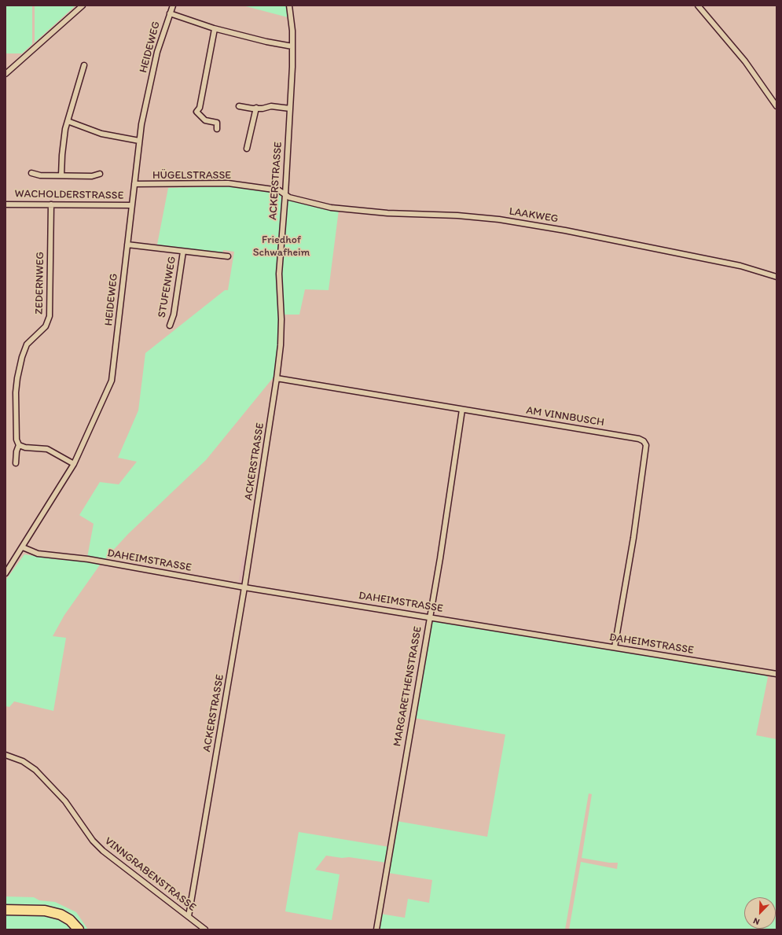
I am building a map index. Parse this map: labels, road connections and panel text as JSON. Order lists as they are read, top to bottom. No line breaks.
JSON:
{"streets":{"street":["HEIDEWEG","HÜGELSTRASSE","ACKERSTRASSE","WACHOLDERSTRASSE","LAAKWEG","ZEDERNWEG","STUFENWEG","AM VINNBUSCH","DAHEIMSTRASSE","MARGARETHENSTRASSE","VINNGRABENSTRASSE"]},"crossings":[["HEIDEWEG","HÜGELSTRASSE"],["HEIDEWEG","WACHOLDERSTRASSE"],["HEIDEWEG","STUFENWEG"],["HEIDEWEG","DAHEIMSTRASSE"],["HÜGELSTRASSE","ACKERSTRASSE"],["HÜGELSTRASSE","LAAKWEG"],["ACKERSTRASSE","LAAKWEG"],["ACKERSTRASSE","AM VINNBUSCH"],["ACKERSTRASSE","DAHEIMSTRASSE"],["ACKERSTRASSE","VINNGRABENSTRASSE"],["WACHOLDERSTRASSE","ZEDERNWEG"],["AM VINNBUSCH","DAHEIMSTRASSE"],["AM VINNBUSCH","MARGARETHENSTRASSE"],["DAHEIMSTRASSE","MARGARETHENSTRASSE"]],"parks":["Friedhof Schwafheim"],"north":"bottom left"}
